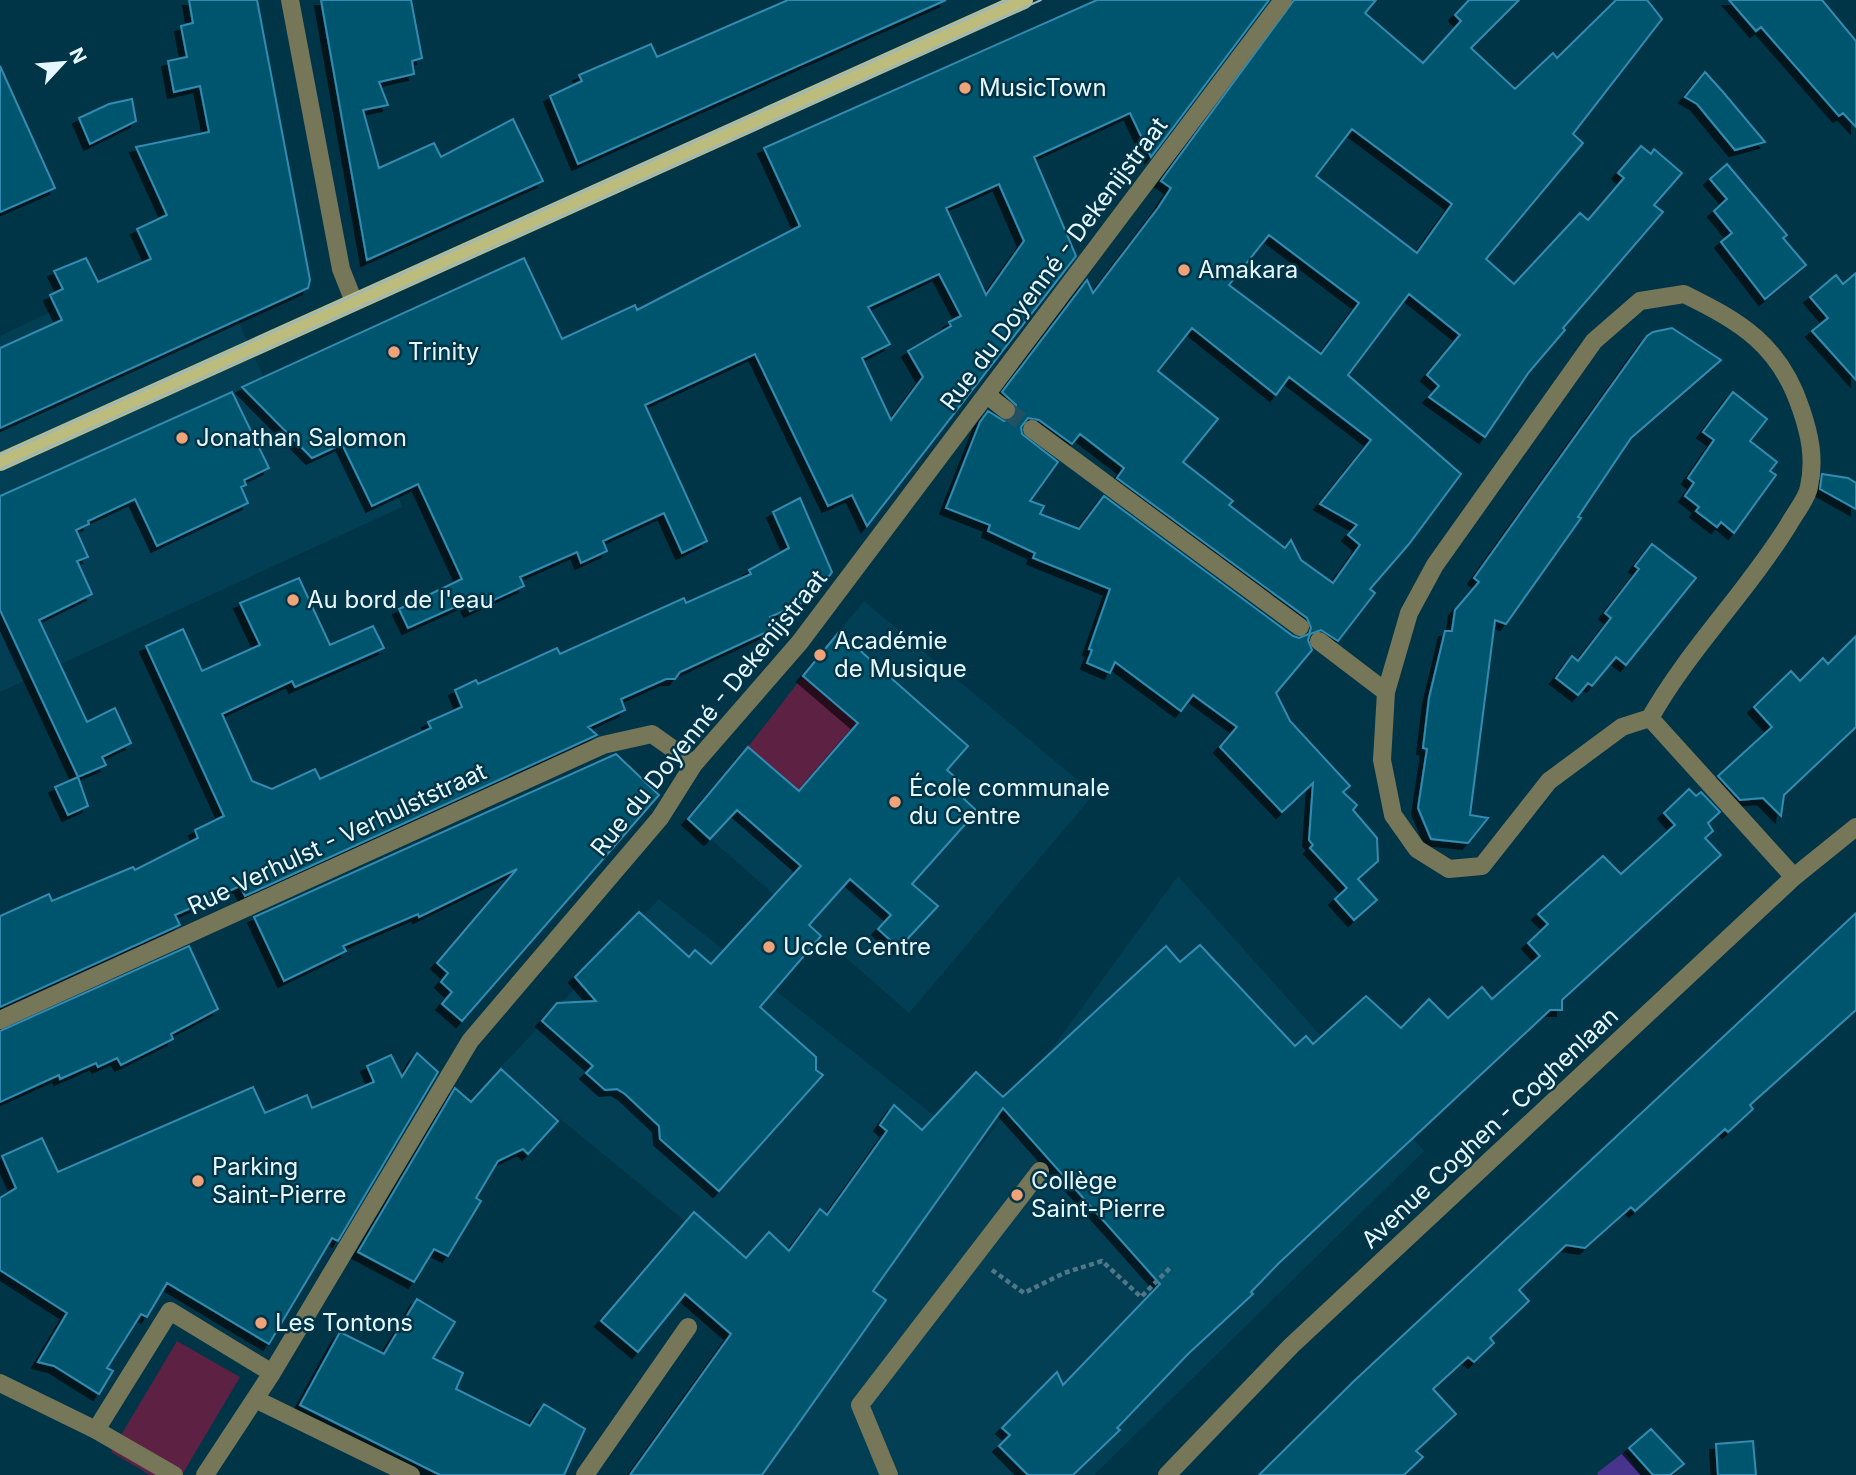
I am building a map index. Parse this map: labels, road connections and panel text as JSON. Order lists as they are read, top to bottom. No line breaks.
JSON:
{"streets":{"street":["Rue du Doyenné - Dekenijstraat","Rue Verhulst - Verhulststraat","Avenue Coghen - Coghenlaan"]},"crossings":[["Rue du Doyenné - Dekenijstraat","Rue Verhulst - Verhulststraat"]],"places":["MusicTown","Amakara","Trinity","Jonathan Salomon","Au bord de l'eau","Académie de Musique","École communale du Centre","Uccle Centre","Parking Saint-Pierre","Collège Saint-Pierre","Les Tontons"],"north":"top right"}
